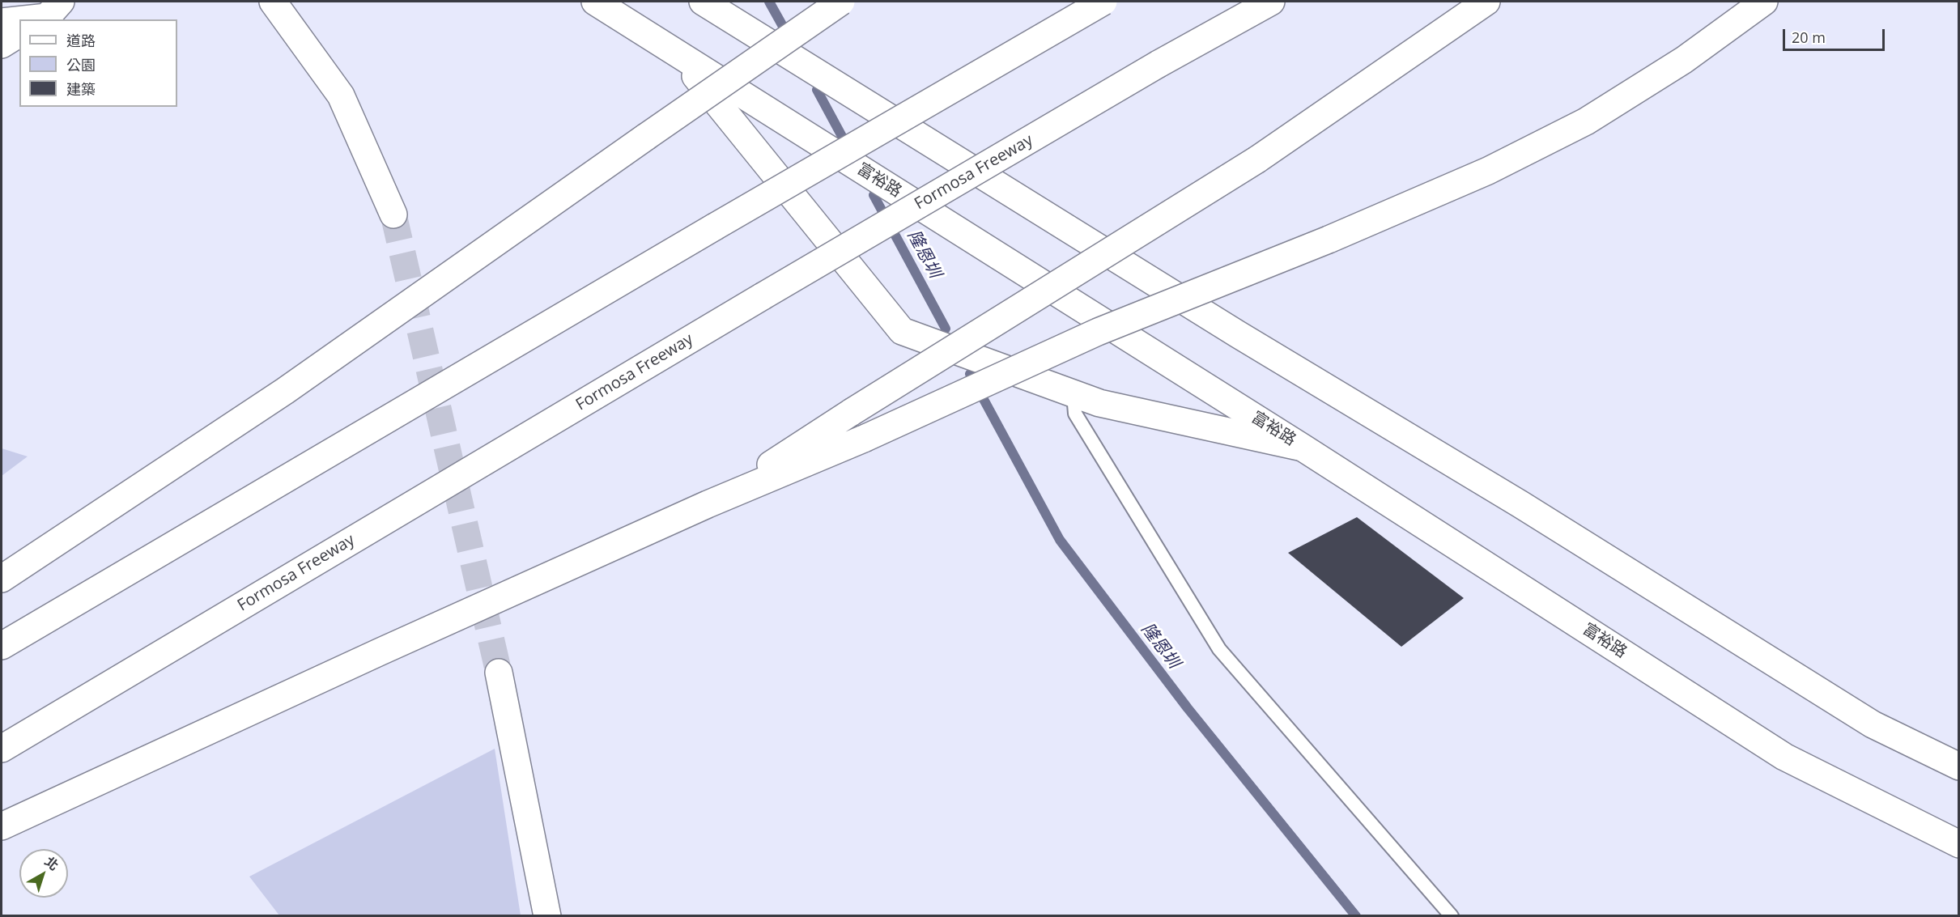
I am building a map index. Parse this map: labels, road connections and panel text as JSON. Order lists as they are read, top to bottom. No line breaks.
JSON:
{"streets":{"main road":["Formosa Freeway","富裕路"]},"water":["隆恩圳"],"legend":["道路","公園","建築"],"scale_bar":"20 m","north":"top right"}
